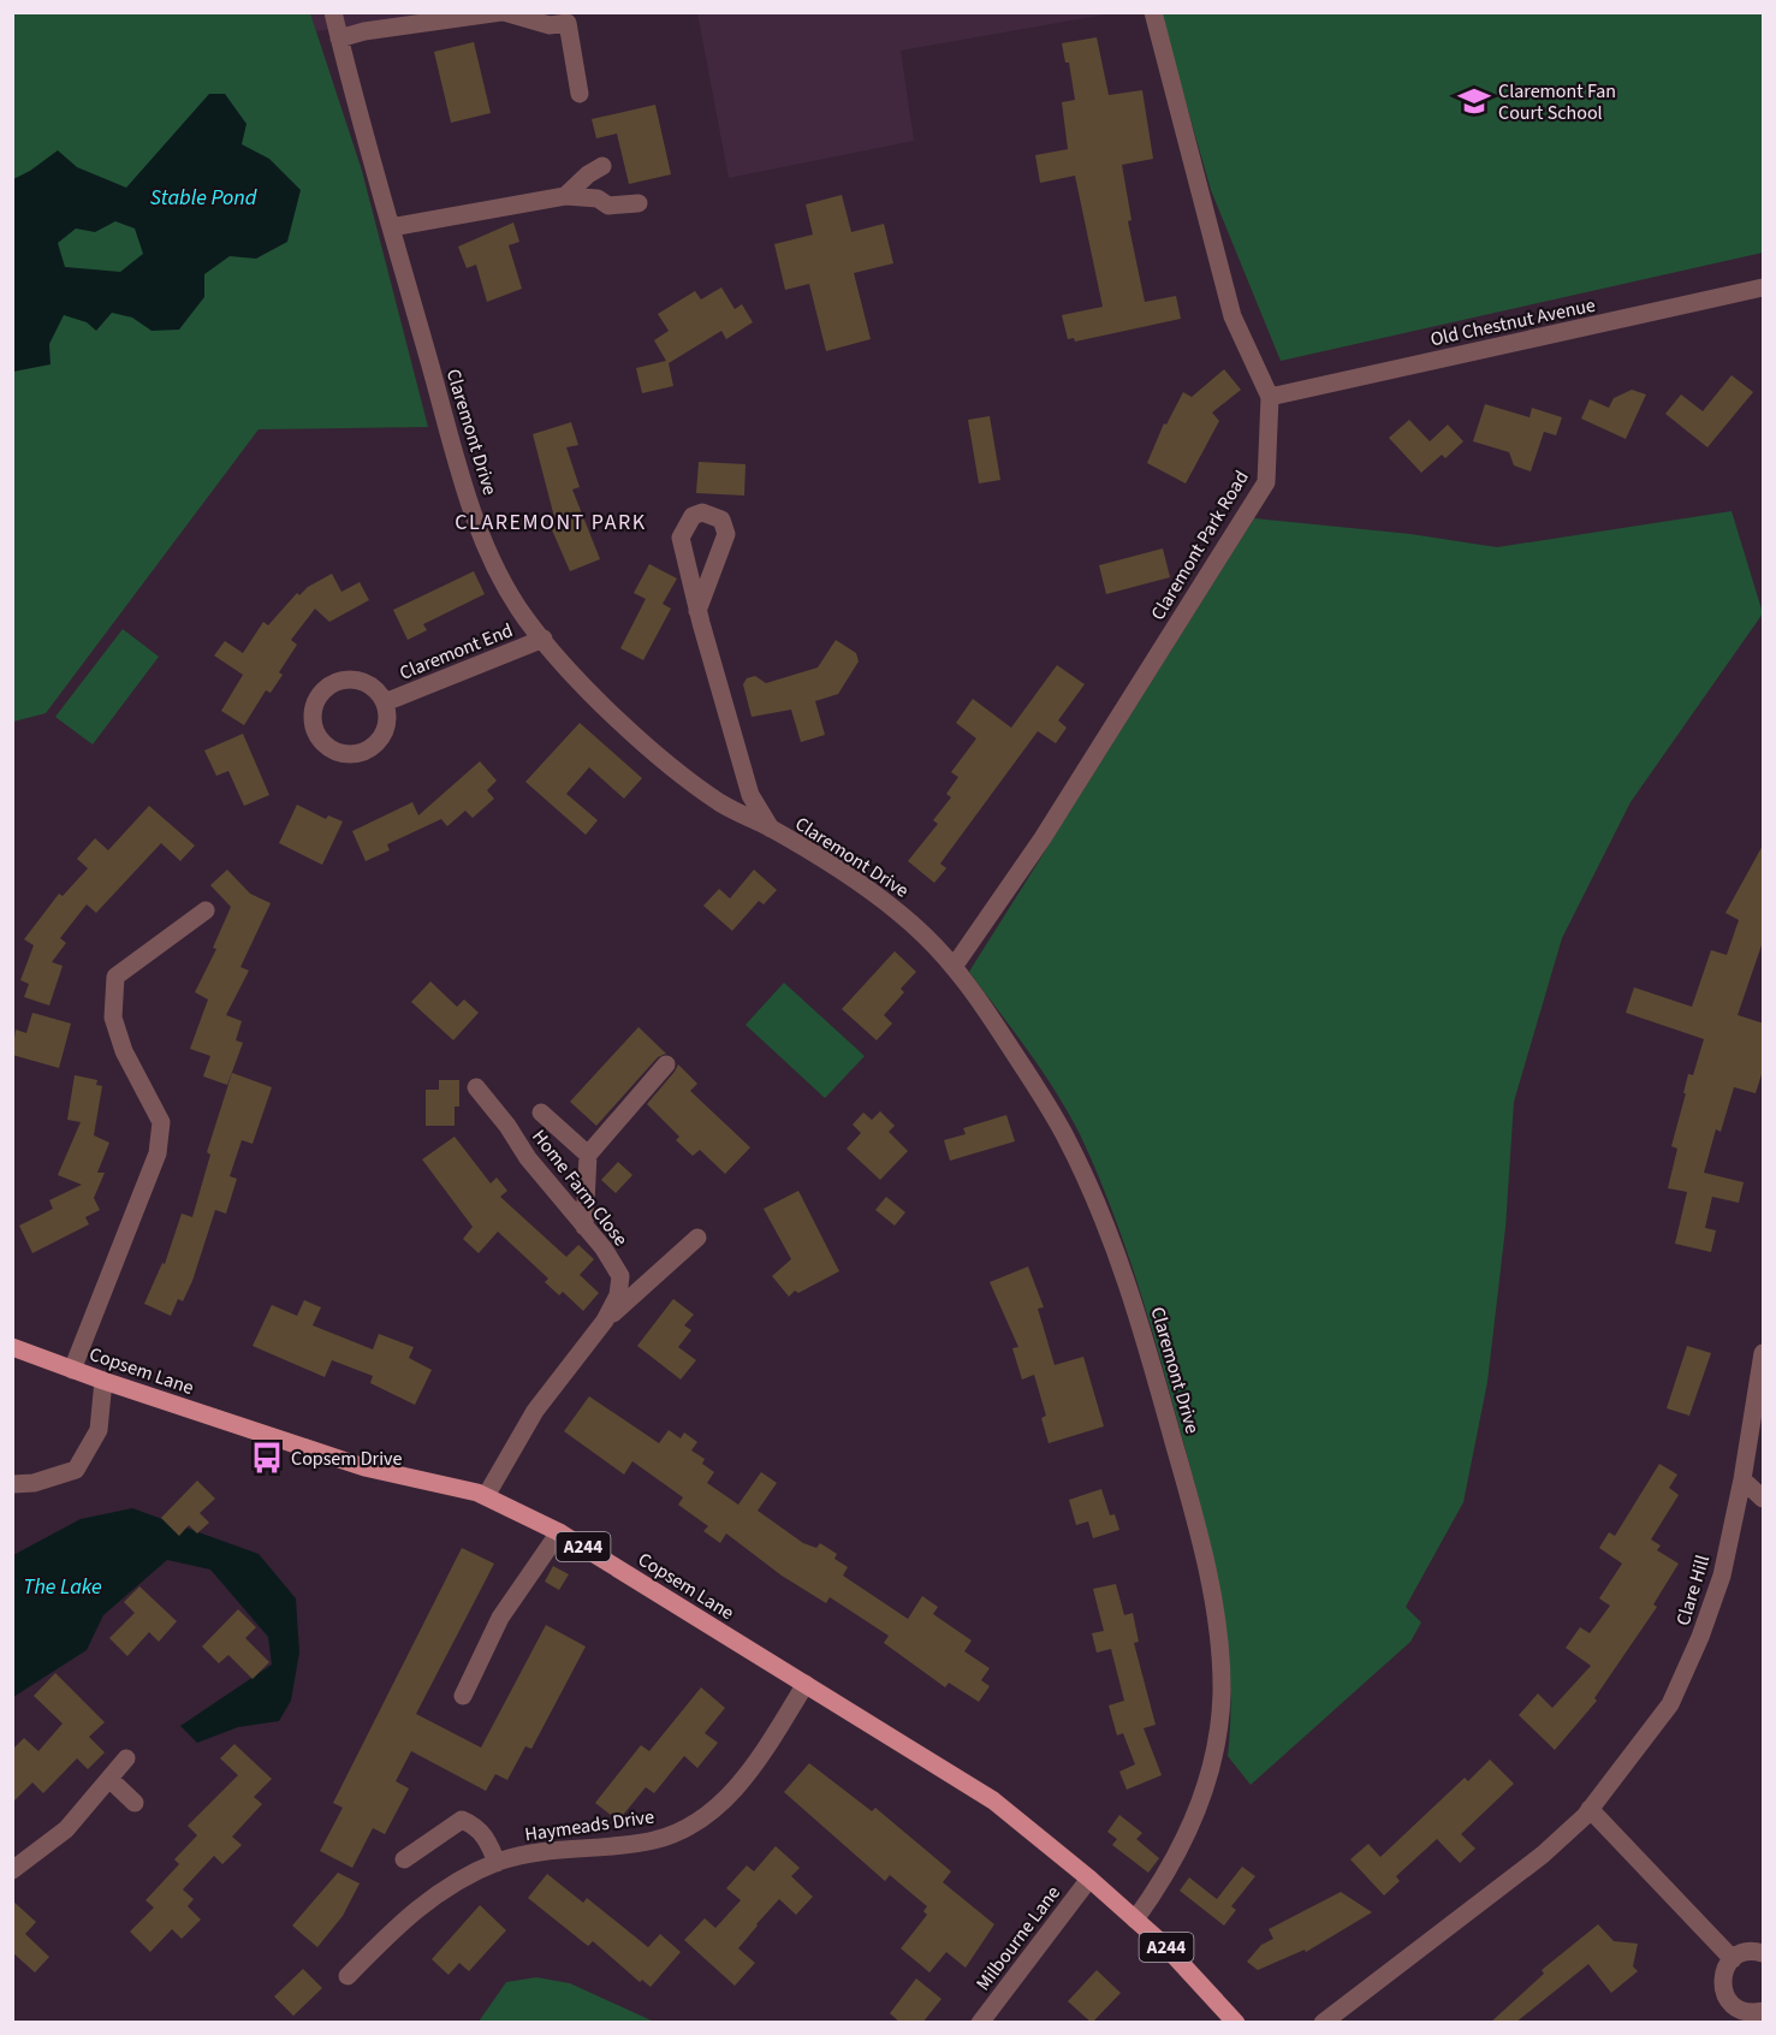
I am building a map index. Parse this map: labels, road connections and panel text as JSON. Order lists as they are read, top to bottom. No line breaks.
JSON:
{"streets":{"main road":["Copsem Lane","A244"],"street":["Old Chestnut Avenue","Claremont Drive","Claremont Park Road","Claremont End","Home Farm Close","Clare Hill","Haymeads Drive","Milbourne Lane"]},"crossings":[["Old Chestnut Avenue","Claremont Park Road"],["Claremont Drive","Claremont Park Road"],["Claremont Drive","Claremont End"],["Claremont Drive","A244"],["Home Farm Close","Copsem Lane"],["Copsem Lane","A244"],["Copsem Lane","Haymeads Drive"],["Copsem Lane","Milbourne Lane"],["A244","Milbourne Lane"]],"districts":["CLAREMONT PARK"],"water":["Stable Pond","The Lake"],"places":{"school or university":["Claremont Fan Court School"],"bus stop":["Copsem Drive"]}}
